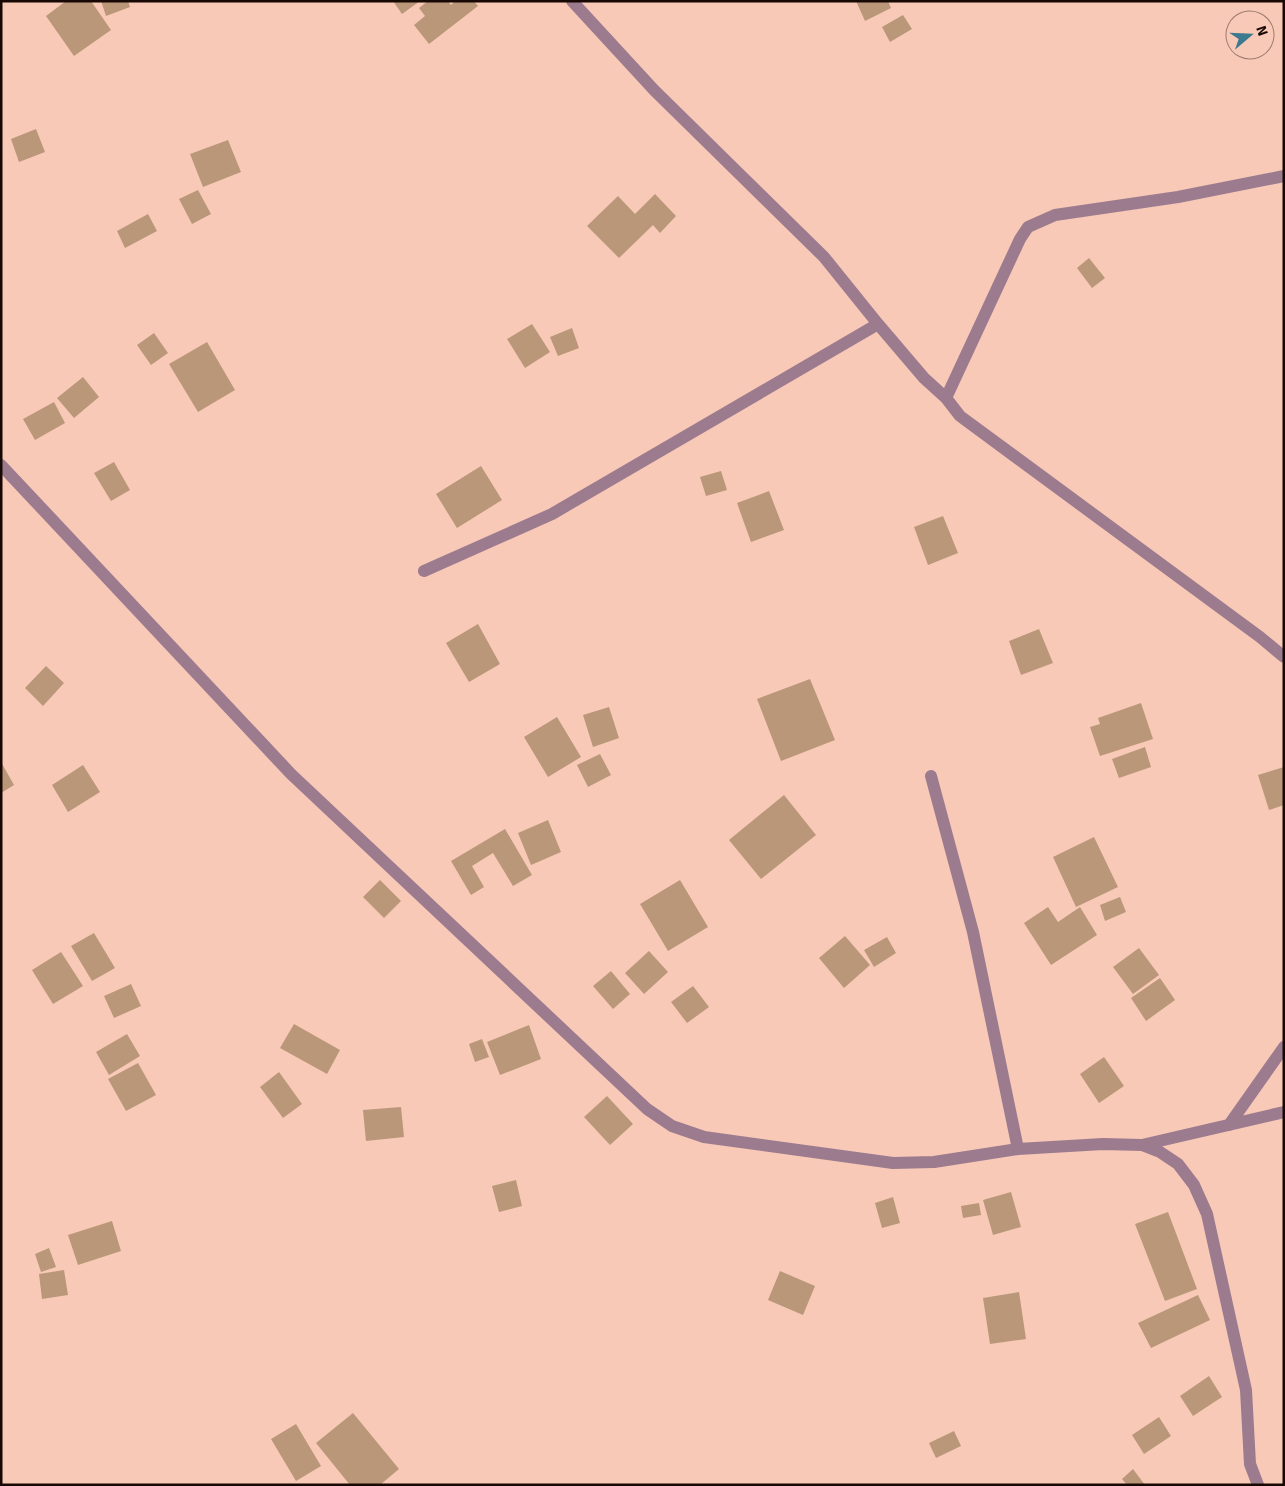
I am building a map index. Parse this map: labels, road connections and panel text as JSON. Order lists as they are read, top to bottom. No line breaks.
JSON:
{"north":"right"}
